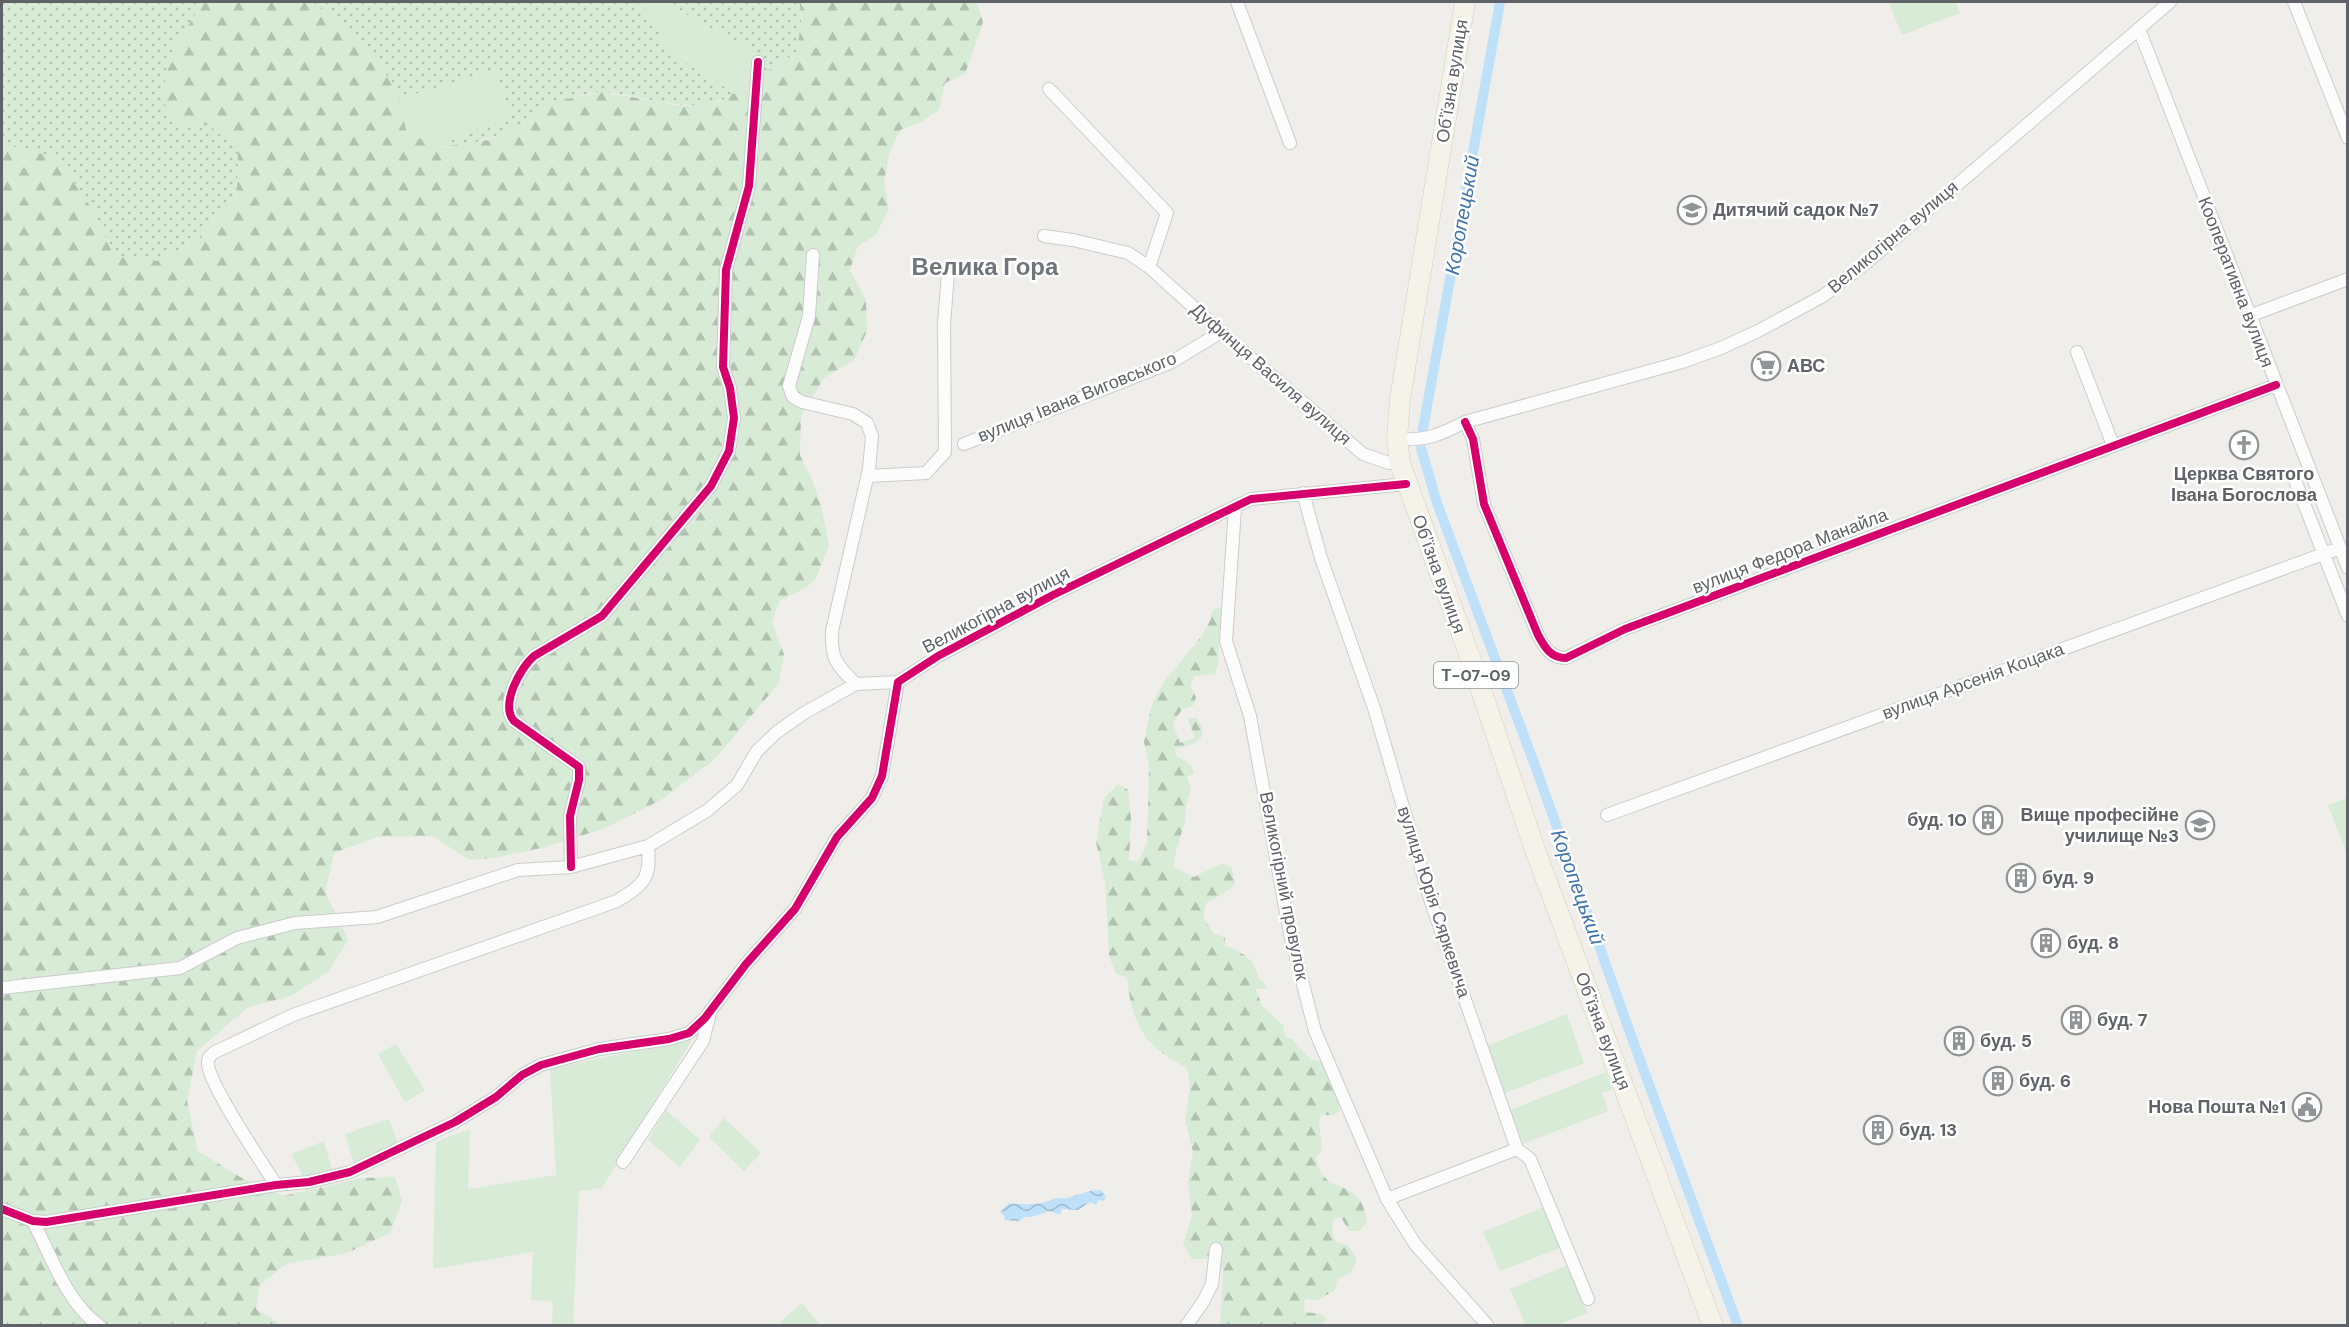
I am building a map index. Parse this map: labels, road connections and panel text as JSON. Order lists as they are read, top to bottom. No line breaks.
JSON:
{"streets":{"main road":["Обʼїзна вулиця","Т-07-09"],"street":["Великогірна вулиця","Кооперативна вулиця","Дуфинця Василя вулиця","вулиця Івана Виговського","вулиця Федора Манайла","вулиця Арсенія Коцака","Великогірний провулок","вулиця Юрія Сяркевича"]},"crossings":[["Обʼїзна вулиця","Великогірна вулиця"],["Обʼїзна вулиця","Дуфинця Василя вулиця"],["Великогірна вулиця","Кооперативна вулиця"],["Великогірна вулиця","вулиця Федора Манайла"],["Великогірна вулиця","Великогірний провулок"],["Великогірна вулиця","вулиця Юрія Сяркевича"],["Кооперативна вулиця","вулиця Федора Манайла"],["Кооперативна вулиця","вулиця Арсенія Коцака"],["Дуфинця Василя вулиця","вулиця Івана Виговського"]],"districts":["Велика Гора"],"water":["Коропецький"],"places":{"school or university":["Дитячий садок №7","Вище професійне училище №3"],"supermarket":["АВС"],"church":["Церква Святого Івана Богослова"],"building":["буд. 10","буд. 9","буд. 8","буд. 7","буд. 5","буд. 6","буд. 13"],"public building":["Нова Пошта №1"]}}
